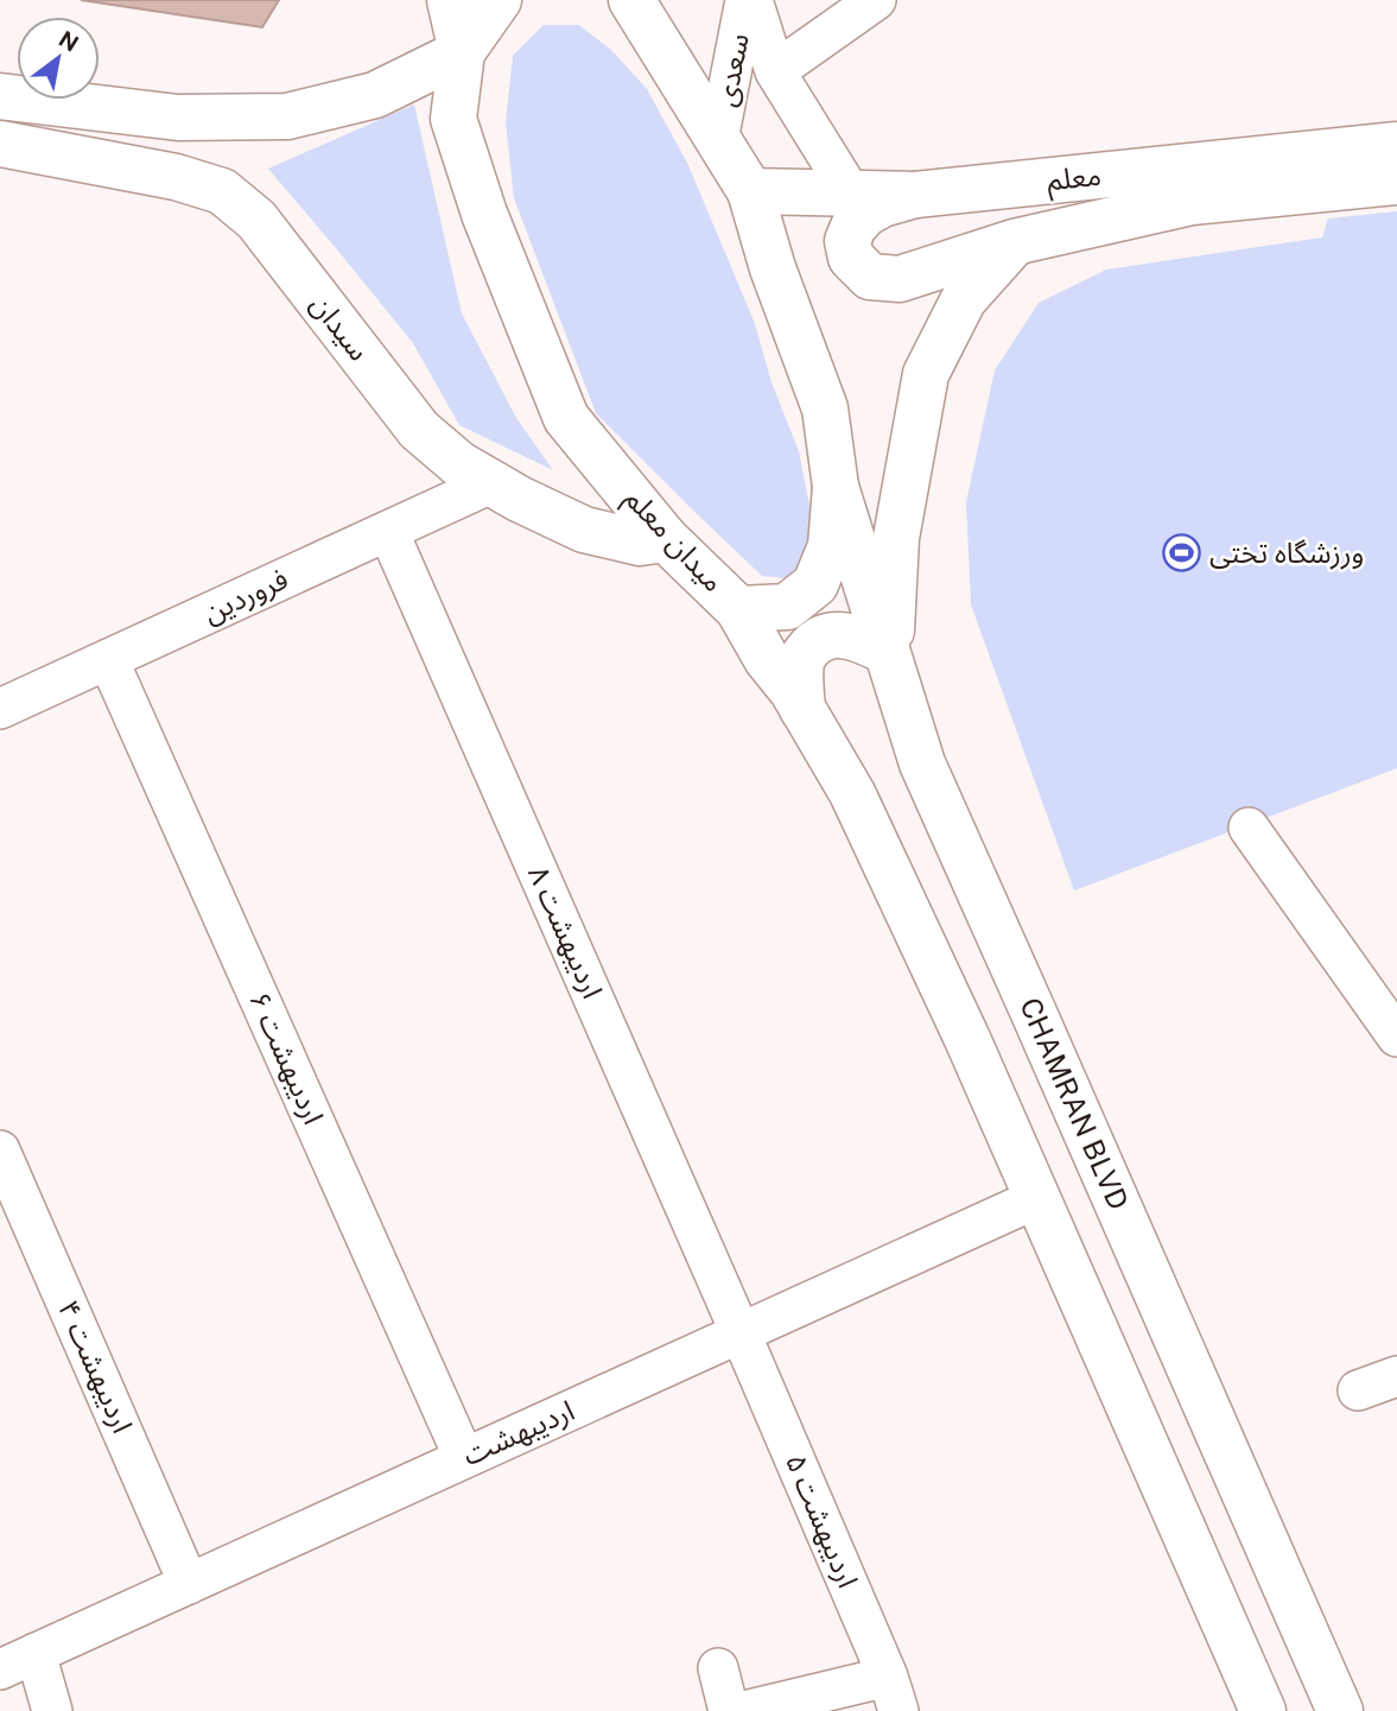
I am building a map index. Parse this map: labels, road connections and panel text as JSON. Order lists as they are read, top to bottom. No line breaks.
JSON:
{"streets":{"main road":["معلم","سیدان","میدان معلم","CHAMRAN BLVD"],"street":["سعدی","فروردین","اردیبهشت ۸","اردیبهشت ۶","اردیبهشت ۴","اردیبهشت","اردیبهشت ۵"]},"crossings":[["سعدی","میدان معلم"],["معلم","میدان معلم"],["سیدان","میدان معلم"],["سیدان","فروردین"],["میدان معلم","CHAMRAN BLVD"],["فروردین","اردیبهشت ۸"],["فروردین","اردیبهشت ۶"],["اردیبهشت ۸","اردیبهشت"],["اردیبهشت ۸","اردیبهشت ۵"],["اردیبهشت ۶","اردیبهشت"],["اردیبهشت ۴","اردیبهشت"],["اردیبهشت","اردیبهشت ۵"]],"places":{"sports":["ورزشگاه تختی"]},"north":"top right"}
